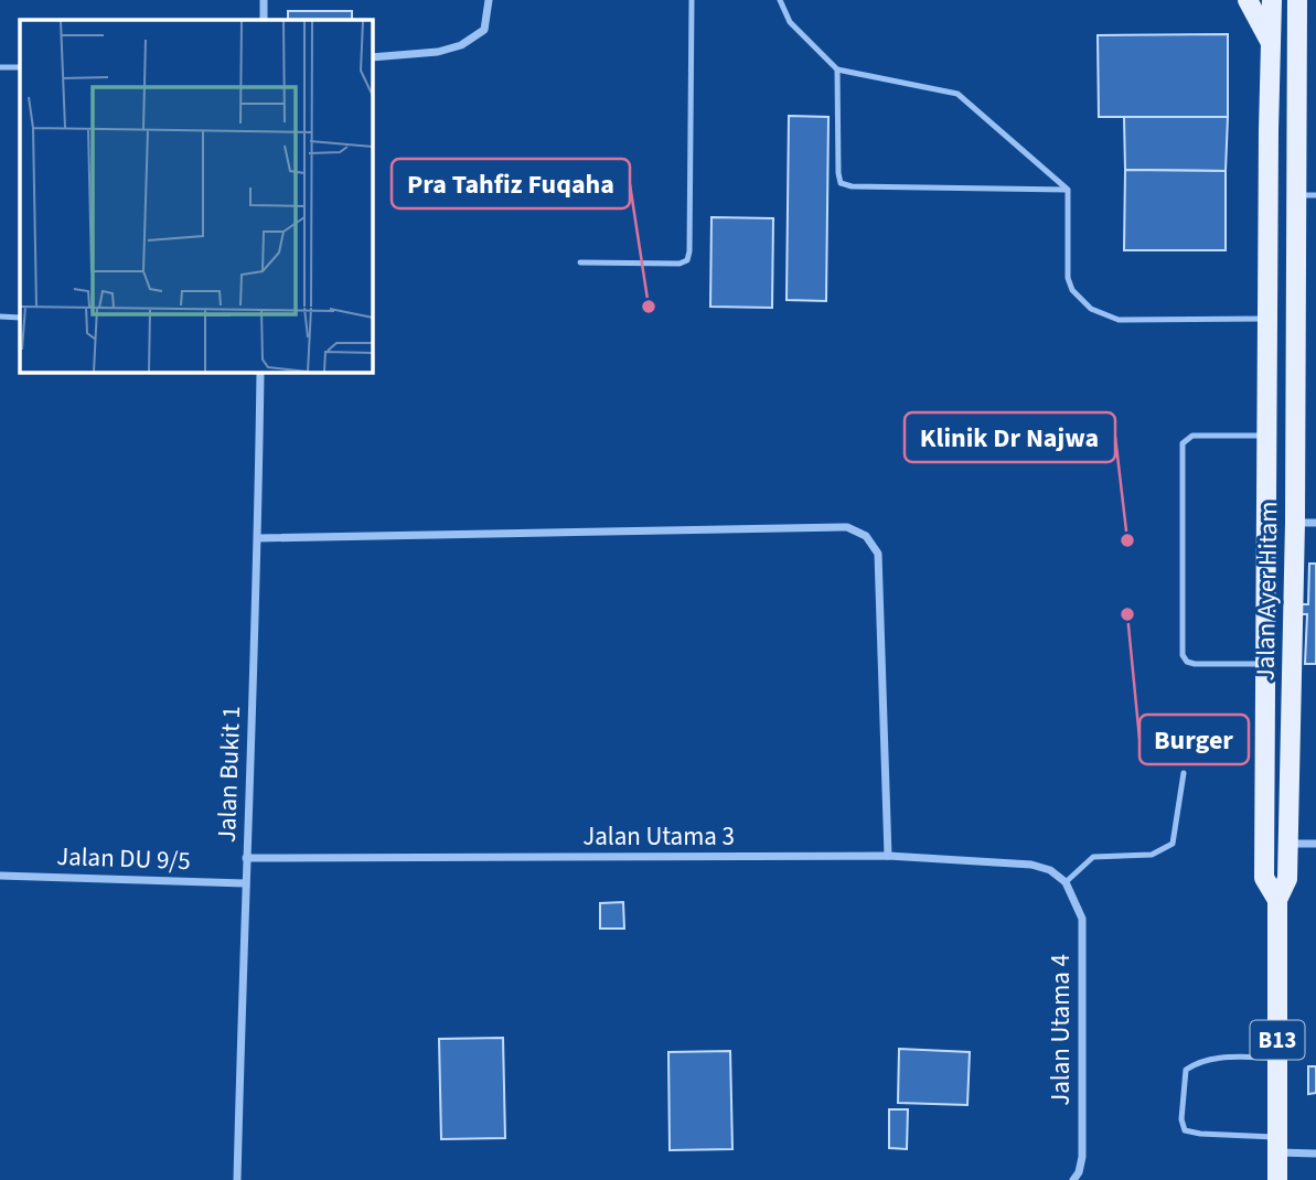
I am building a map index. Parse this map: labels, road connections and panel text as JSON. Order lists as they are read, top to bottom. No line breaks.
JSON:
{"streets":{"main road":["Jalan Ayer Hitam","B13"],"street":["Jalan Bukit 1","Jalan Utama 3","Jalan DU 9/5","Jalan Utama 4"]},"crossings":[["Jalan Bukit 1","Jalan Utama 3"],["Jalan Bukit 1","Jalan DU 9/5"],["Jalan Utama 3","Jalan Utama 4"]],"places":["Pra Tahfiz Fuqaha","Klinik Dr Najwa","Burger"]}
